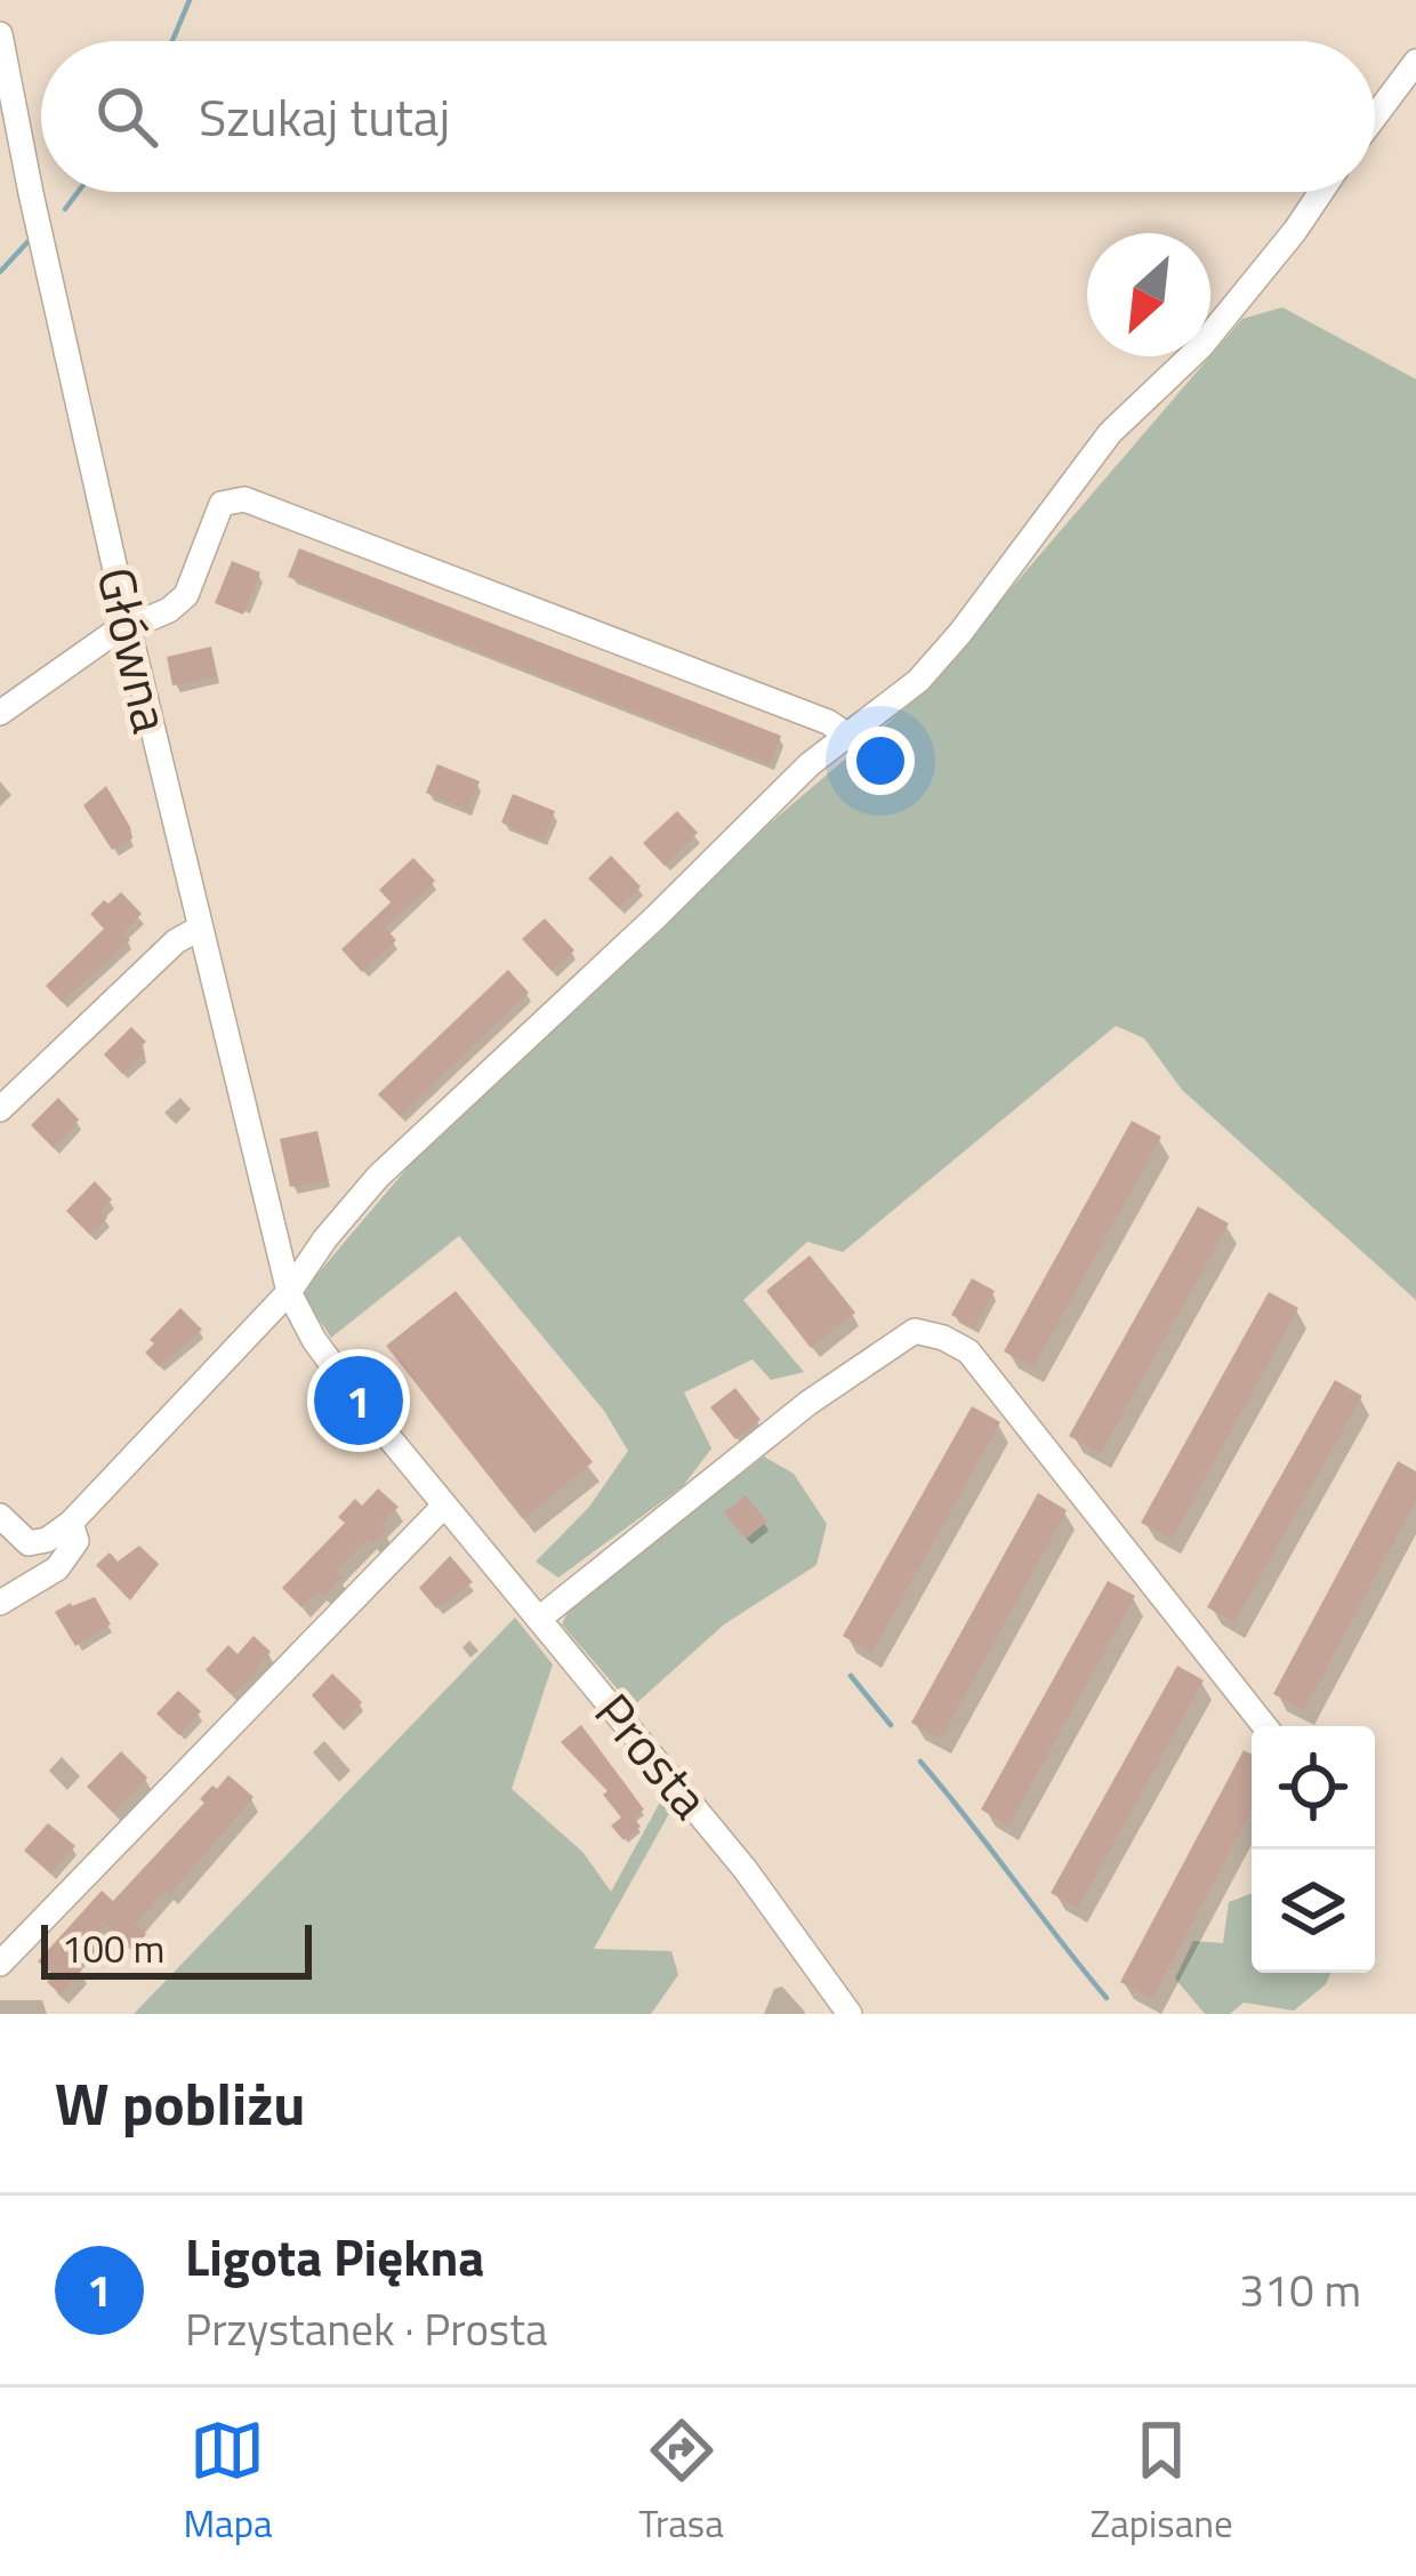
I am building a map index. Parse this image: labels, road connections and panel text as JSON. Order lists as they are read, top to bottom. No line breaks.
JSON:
{"streets":{"street":["Główna","Prosta"]},"crossings":[["Główna","Prosta"]],"scale_bar":"100 m","north":"bottom left","page":{"search":"Szukaj tutaj","pins":"1","scale":"100 m","heading":"W pobliżu","list":[{"mark":"1","name":"Ligota Piękna","note":"Przystanek · Prosta","value":"310 m"}],"nav":["Mapa","Trasa","Zapisane"]}}
